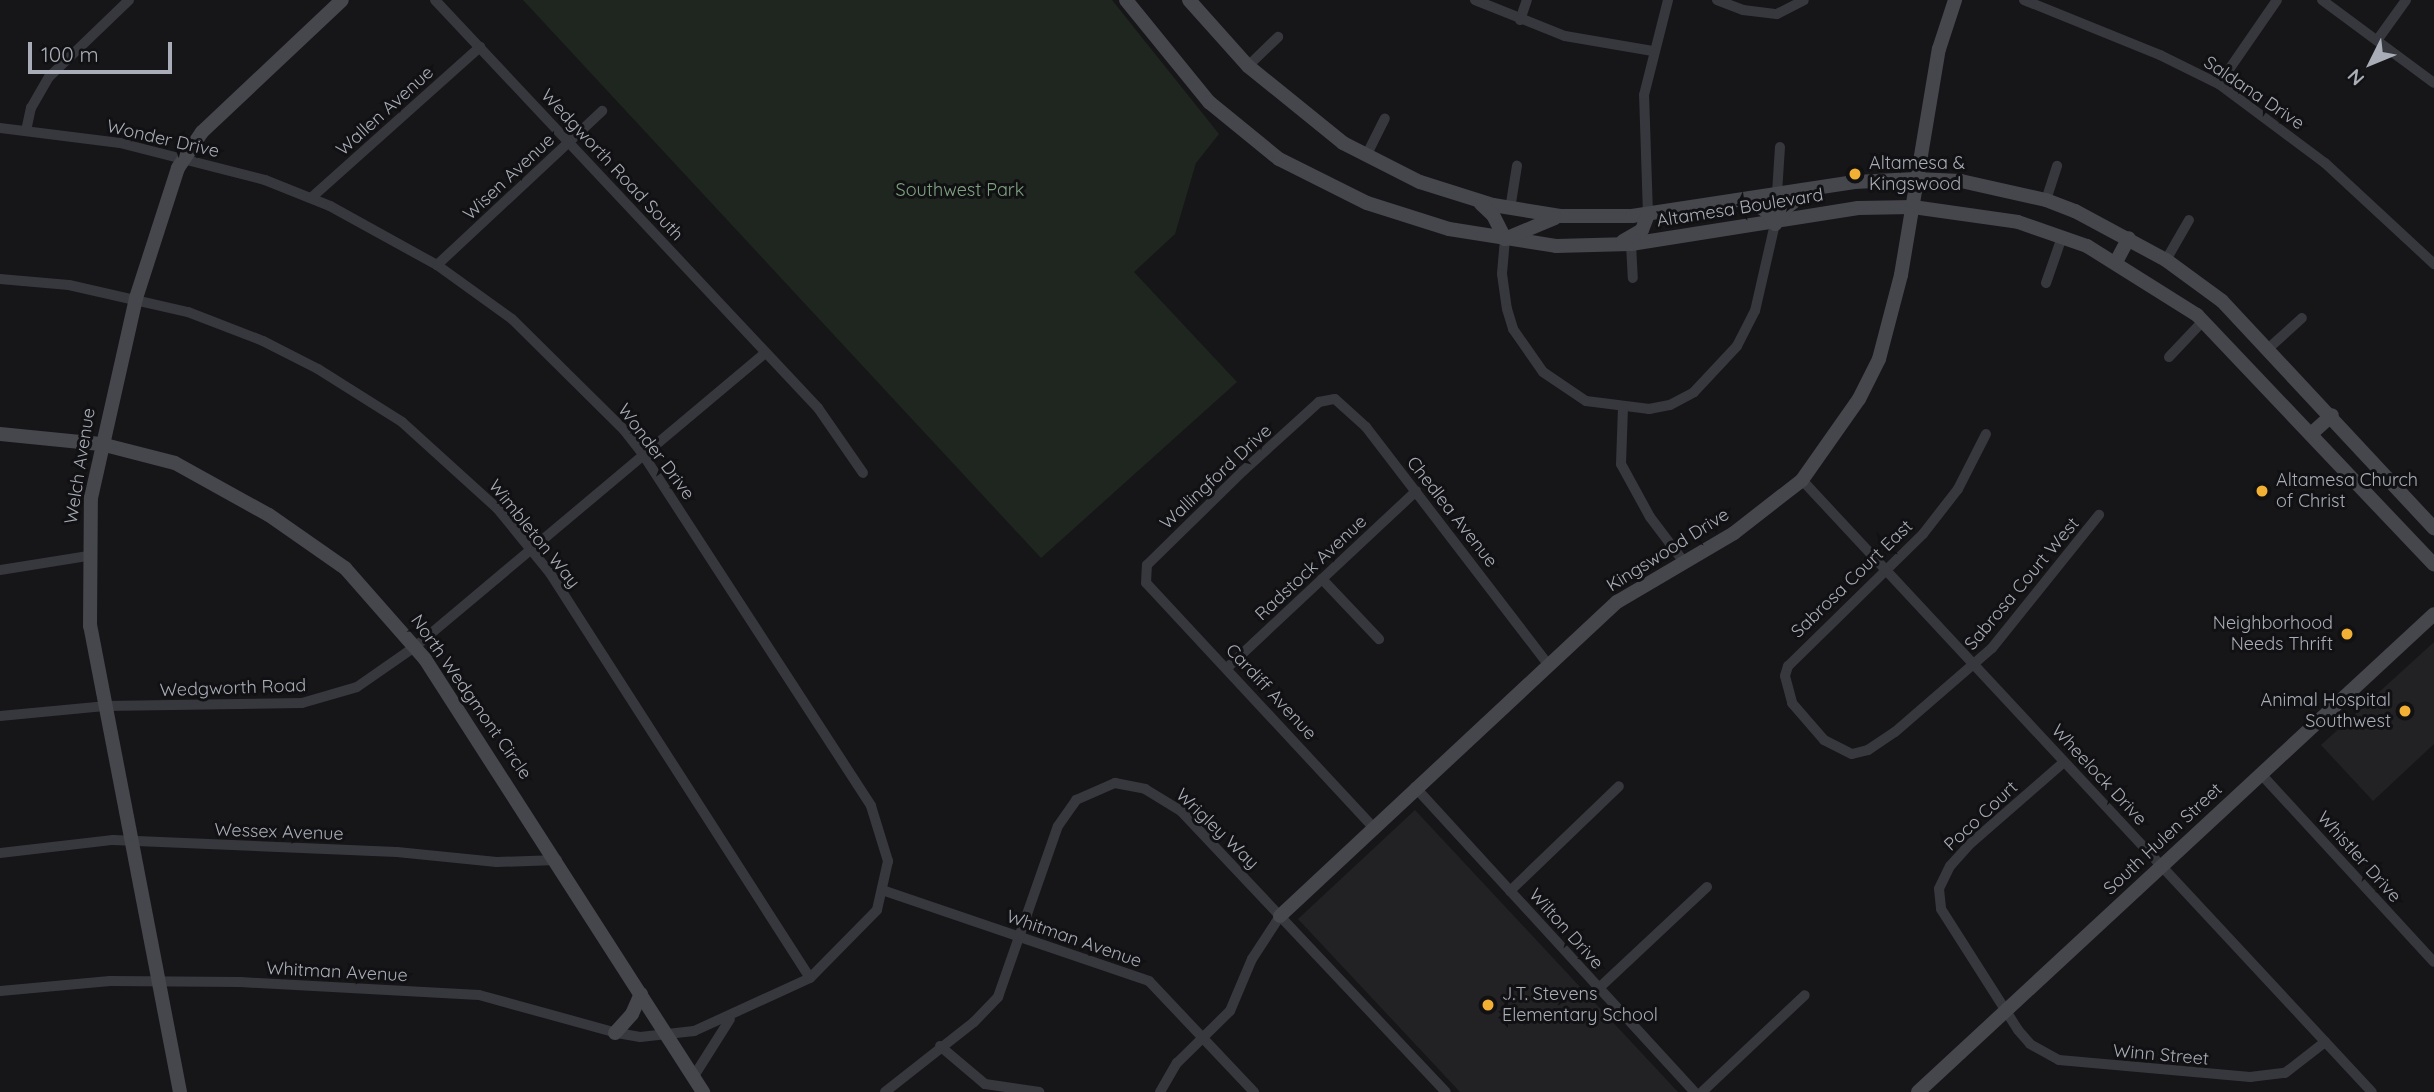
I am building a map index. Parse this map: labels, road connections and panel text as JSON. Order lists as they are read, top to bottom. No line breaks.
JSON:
{"streets":{"main road":["Altamesa Boulevard","Welch Avenue","Kingswood Drive","North Wedgmont Circle","South Hulen Street"],"street":["Saldana Drive","Wallen Avenue","Wonder Drive","Wedgworth Road South","Wisen Avenue","Wallingford Drive","Chedlea Avenue","Wimbleton Way","Radstock Avenue","Sabrosa Court East","Sabrosa Court West","Wedgworth Road","Cardiff Avenue","Wheelock Drive","Poco Court","Wrigley Way","Wessex Avenue","Whistler Drive","Wilton Drive","Whitman Avenue","Winn Street"]},"crossings":[["Wallen Avenue","Wonder Drive"],["Wallen Avenue","Wedgworth Road South"],["Wonder Drive","Wisen Avenue"],["Wonder Drive","Welch Avenue"],["Wonder Drive","Wimbleton Way"],["Wonder Drive","Wedgworth Road"],["Wonder Drive","North Wedgmont Circle"],["Wonder Drive","Whitman Avenue"],["Wedgworth Road South","Wisen Avenue"],["Wedgworth Road South","Wedgworth Road"],["Altamesa Boulevard","Kingswood Drive"],["Welch Avenue","Wimbleton Way"],["Welch Avenue","Wedgworth Road"],["Welch Avenue","North Wedgmont Circle"],["Welch Avenue","Wessex Avenue"],["Welch Avenue","Whitman Avenue"],["Wallingford Drive","Chedlea Avenue"],["Wallingford Drive","Cardiff Avenue"],["Chedlea Avenue","Kingswood Drive"],["Chedlea Avenue","Radstock Avenue"],["Wimbleton Way","Wedgworth Road"],["Kingswood Drive","Cardiff Avenue"],["Kingswood Drive","Wheelock Drive"],["Kingswood Drive","Wrigley Way"],["Kingswood Drive","Wilton Drive"],["Kingswood Drive","Whitman Avenue"],["Radstock Avenue","Cardiff Avenue"],["Sabrosa Court East","Sabrosa Court West"],["Sabrosa Court East","Wheelock Drive"],["Sabrosa Court West","Wheelock Drive"],["Wedgworth Road","North Wedgmont Circle"],["North Wedgmont Circle","Wessex Avenue"],["North Wedgmont Circle","Whitman Avenue"],["Wheelock Drive","Poco Court"],["Wheelock Drive","South Hulen Street"],["Wheelock Drive","Winn Street"],["Poco Court","South Hulen Street"],["Poco Court","Winn Street"],["Wrigley Way","Whitman Avenue"],["South Hulen Street","Whistler Drive"],["South Hulen Street","Winn Street"]],"parks":["Southwest Park"],"places":["Altamesa & Kingswood","Altamesa Church of Christ","Neighborhood Needs Thrift","Animal Hospital Southwest","J.T. Stevens Elementary School"],"scale_bar":"100 m","north":"bottom left"}
